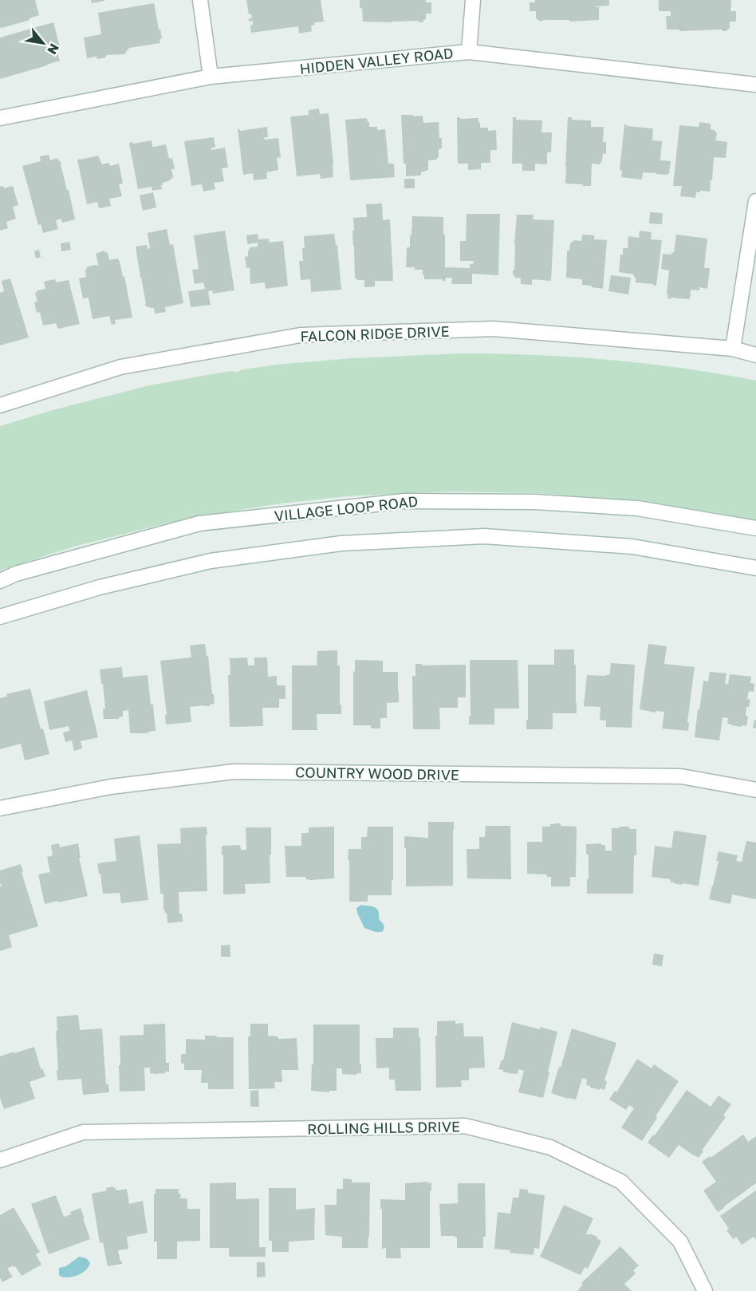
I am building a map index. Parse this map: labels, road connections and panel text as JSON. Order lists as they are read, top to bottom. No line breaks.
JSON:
{"streets":{"street":["HIDDEN VALLEY ROAD","FALCON RIDGE DRIVE","VILLAGE LOOP ROAD","COUNTRY WOOD DRIVE","ROLLING HILLS DRIVE"]},"north":"bottom right"}
